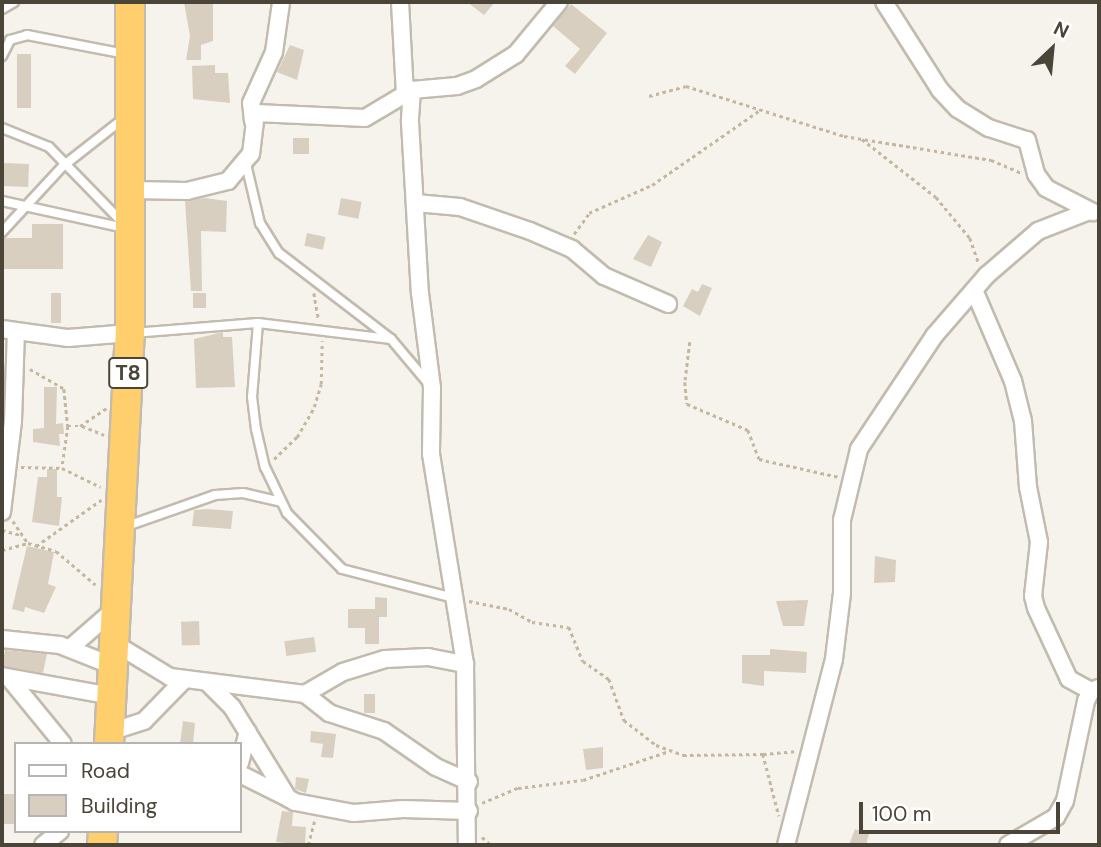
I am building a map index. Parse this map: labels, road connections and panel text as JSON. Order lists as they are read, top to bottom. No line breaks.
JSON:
{"streets":{"highway":["T8"]},"legend":["Road","Building"],"scale_bar":"100 m","north":"top right"}
